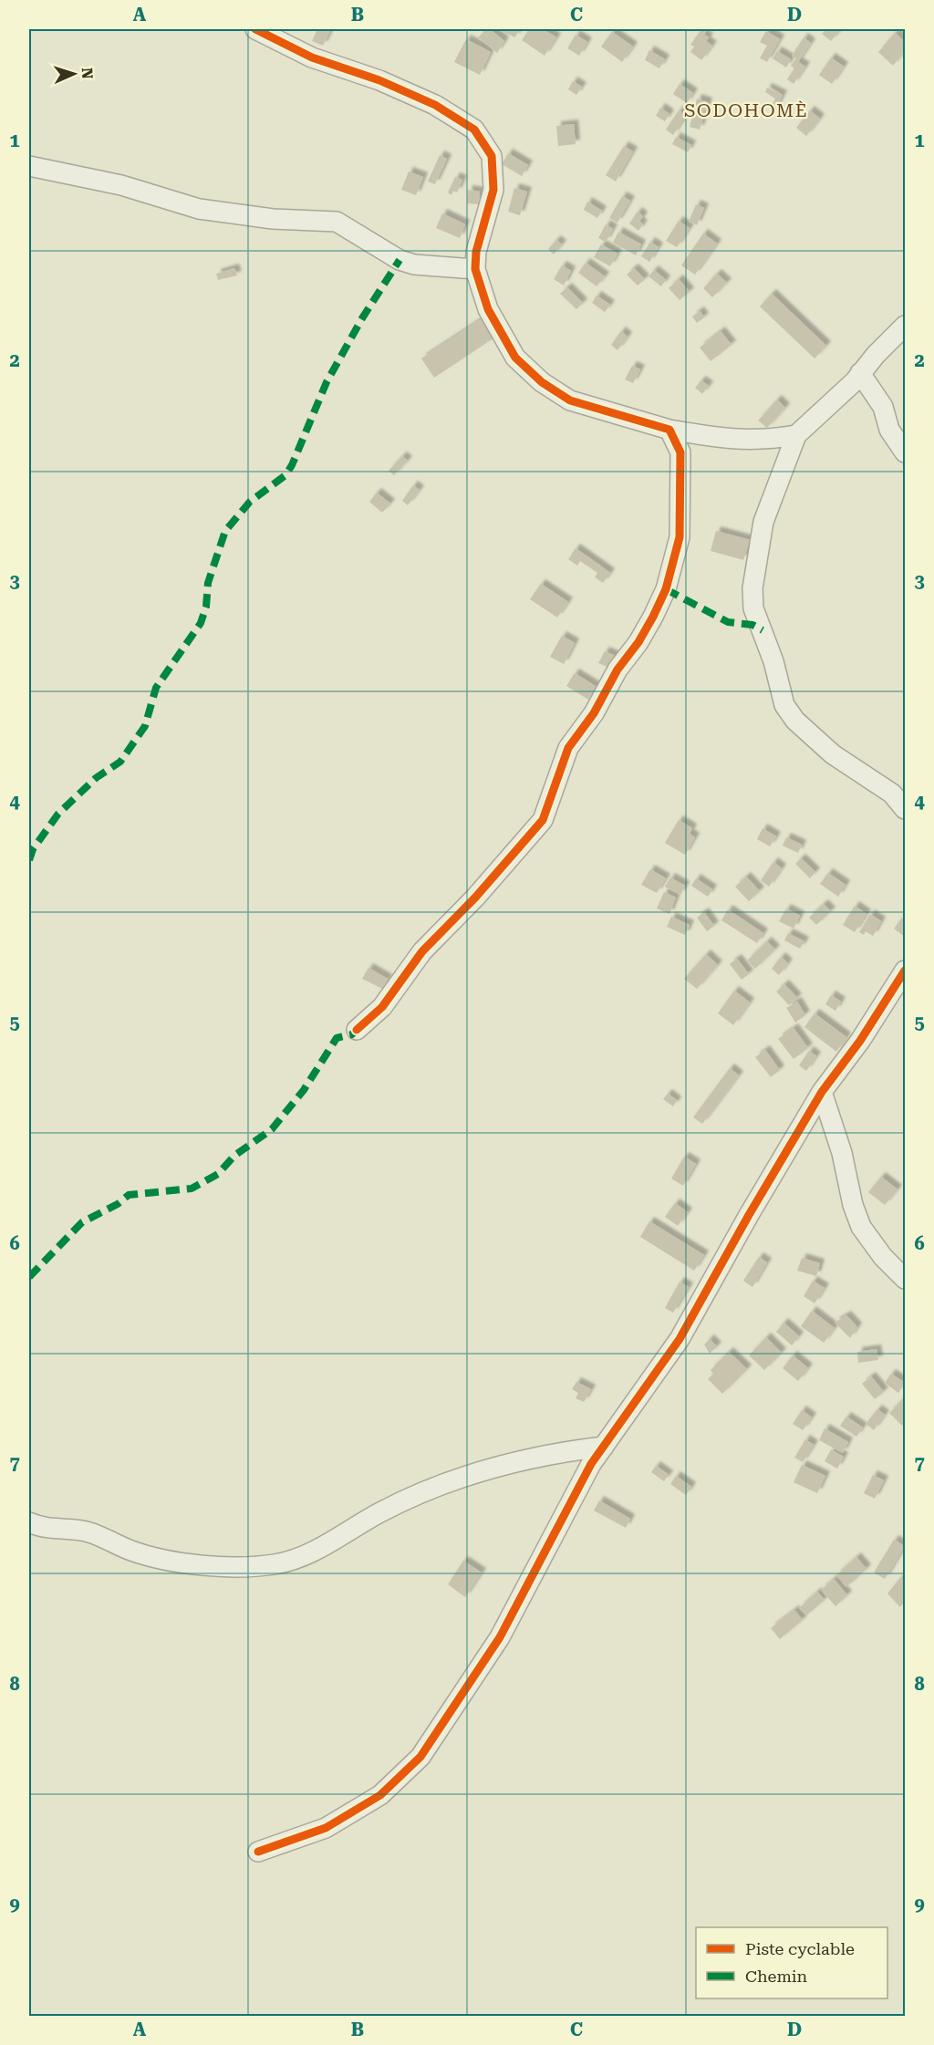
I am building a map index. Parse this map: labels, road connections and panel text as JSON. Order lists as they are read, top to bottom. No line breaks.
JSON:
{"districts":["SODOHOMÈ"],"legend":["Piste cyclable","Chemin"],"north":"right","grid":{"columns":["A","B","C","D"],"rows":["1","2","3","4","5","6","7","8","9"]}}
